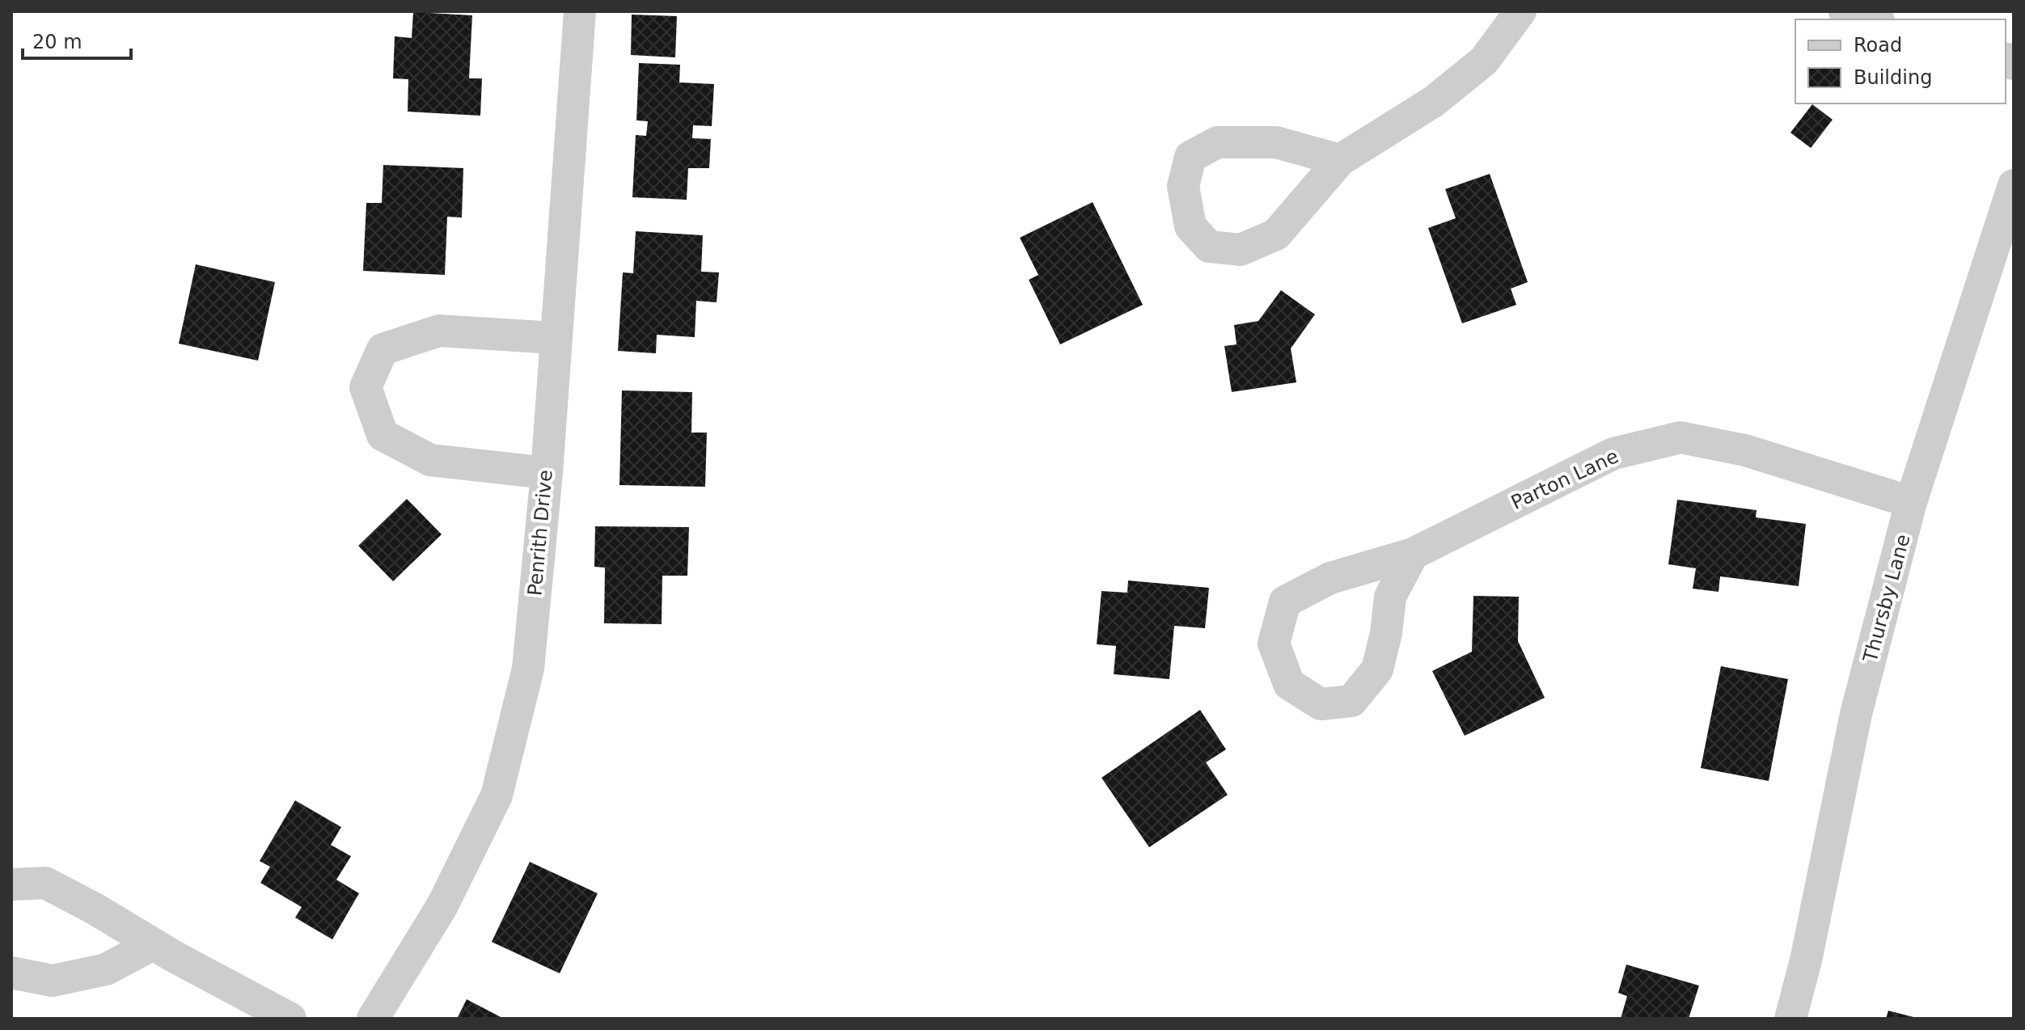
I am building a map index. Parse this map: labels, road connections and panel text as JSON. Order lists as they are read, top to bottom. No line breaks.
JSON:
{"streets":{"street":["Parton Lane","Penrith Drive","Thursby Lane"]},"crossings":[["Parton Lane","Thursby Lane"]],"legend":["Road","Building"],"scale_bar":"20 m"}
